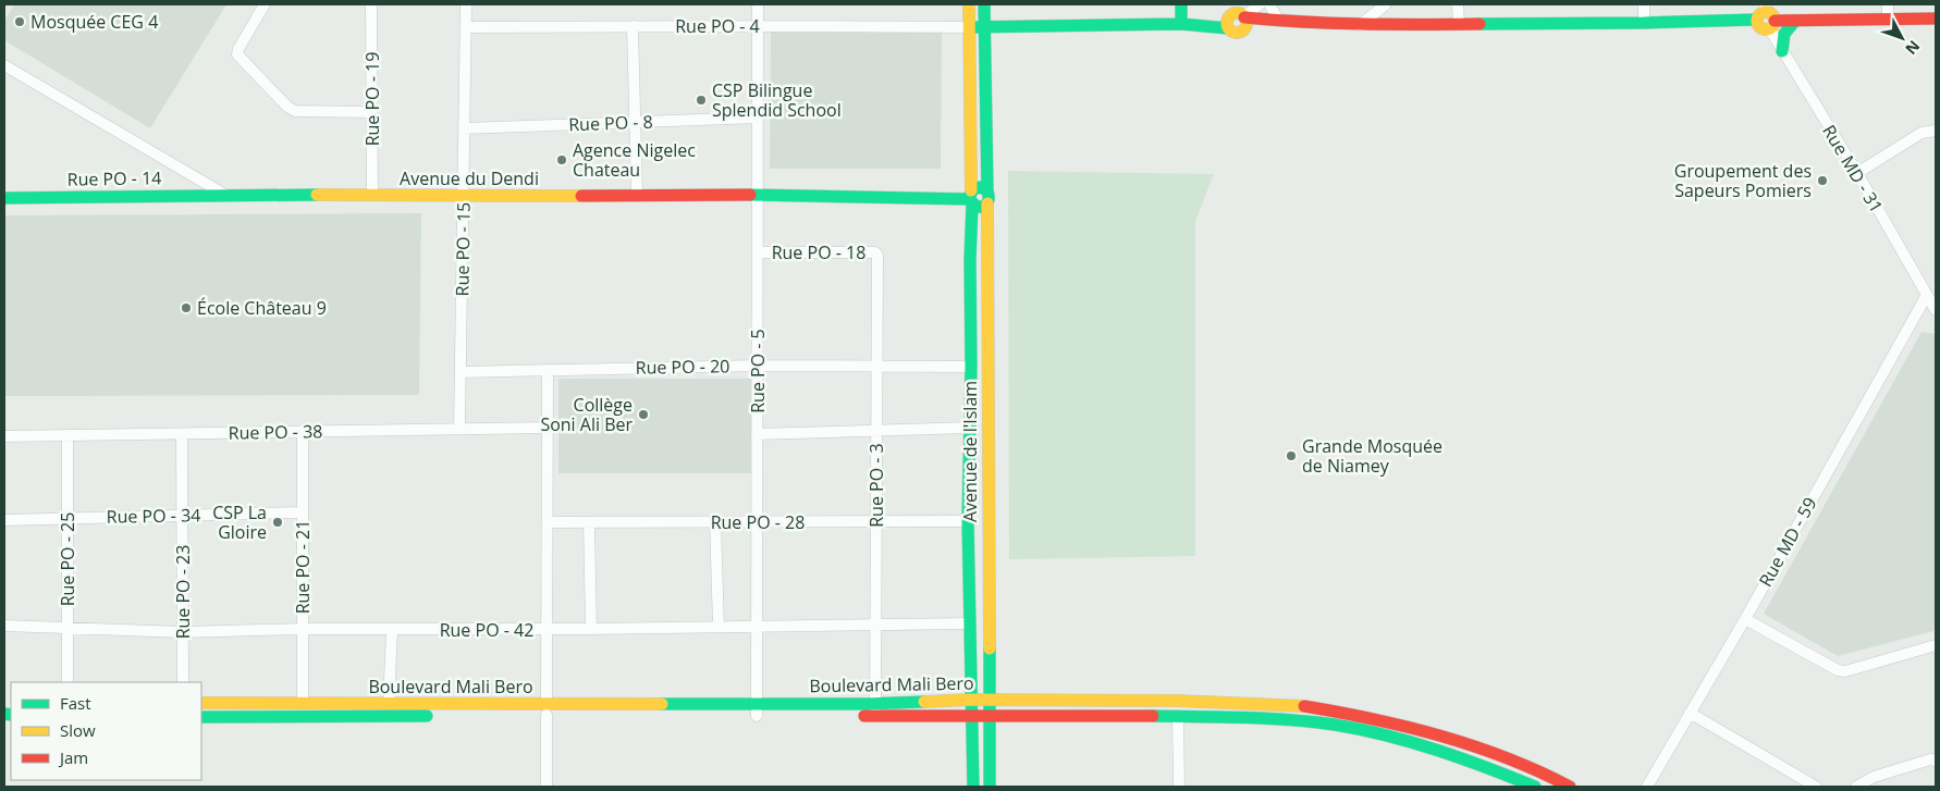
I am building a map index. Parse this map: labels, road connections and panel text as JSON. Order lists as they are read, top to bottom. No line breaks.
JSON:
{"streets":{"main road":["Rue PO - 14","Avenue du Dendi","Avenue de l'Islam","Boulevard Mali Bero"],"street":["Rue PO - 4","Rue PO - 19","Rue PO - 8","Rue MD - 31","Rue PO - 15","Rue PO - 18","Rue PO - 20","Rue PO - 5","Rue PO - 38","Rue PO - 3","Rue PO - 34","Rue PO - 28","Rue MD - 59","Rue PO - 25","Rue PO - 21","Rue PO - 23","Rue PO - 42"]},"crossings":[["Rue PO - 4","Rue PO - 15"],["Rue PO - 4","Rue PO - 5"],["Rue PO - 4","Avenue de l'Islam"],["Rue PO - 19","Avenue du Dendi"],["Rue PO - 8","Rue PO - 15"],["Rue PO - 8","Rue PO - 5"],["Rue MD - 31","Rue MD - 59"],["Rue PO - 14","Avenue du Dendi"],["Avenue du Dendi","Rue PO - 15"],["Avenue du Dendi","Rue PO - 5"],["Avenue du Dendi","Avenue de l'Islam"],["Rue PO - 15","Rue PO - 20"],["Rue PO - 15","Rue PO - 38"],["Rue PO - 18","Rue PO - 5"],["Rue PO - 18","Rue PO - 3"],["Rue PO - 20","Rue PO - 5"],["Rue PO - 20","Avenue de l'Islam"],["Rue PO - 20","Rue PO - 3"],["Rue PO - 5","Rue PO - 28"],["Rue PO - 5","Rue PO - 42"],["Rue PO - 5","Boulevard Mali Bero"],["Rue PO - 38","Rue PO - 25"],["Rue PO - 38","Rue PO - 21"],["Rue PO - 38","Rue PO - 23"],["Avenue de l'Islam","Rue PO - 28"],["Avenue de l'Islam","Rue PO - 42"],["Avenue de l'Islam","Boulevard Mali Bero"],["Rue PO - 3","Rue PO - 28"],["Rue PO - 3","Rue PO - 42"],["Rue PO - 3","Boulevard Mali Bero"],["Rue PO - 34","Rue PO - 25"],["Rue PO - 34","Rue PO - 21"],["Rue PO - 34","Rue PO - 23"],["Rue PO - 25","Rue PO - 42"],["Rue PO - 21","Rue PO - 42"],["Rue PO - 21","Boulevard Mali Bero"],["Rue PO - 23","Rue PO - 42"]],"places":["Mosquée CEG 4","CSP Bilingue Splendid School","Agence Nigelec Chateau","Groupement des Sapeurs Pomiers","École Château 9","Collège Soni Ali Ber","Grande Mosquée de Niamey","CSP La Gloire"],"legend":["Fast","Slow","Jam"],"north":"bottom right"}
